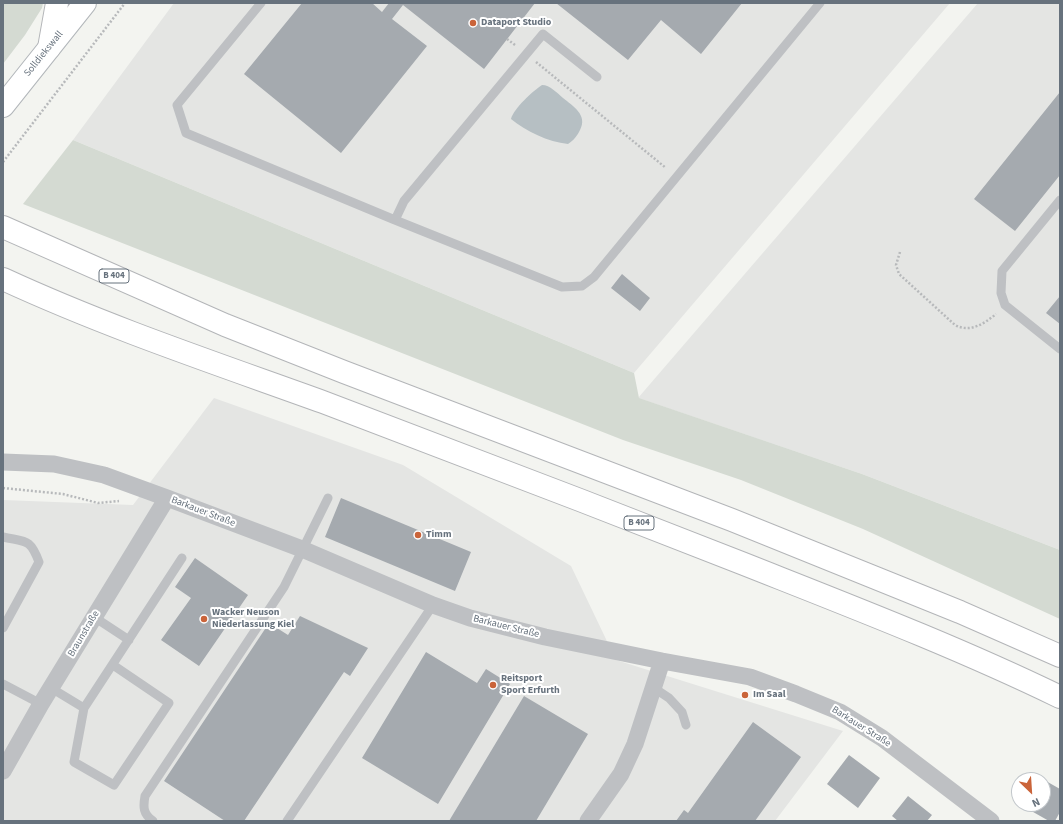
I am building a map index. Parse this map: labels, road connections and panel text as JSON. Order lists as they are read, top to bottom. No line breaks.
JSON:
{"streets":{"main road":["Solldiekswall","B 404"],"street":["Barkauer Straße","Braunstraße"]},"crossings":[["Barkauer Straße","Braunstraße"]],"places":["Dataport Studio","Timm","Wacker Neuson Niederlassung Kiel","Reitsport Sport Erfurth","Im Saal"],"north":"bottom right"}
